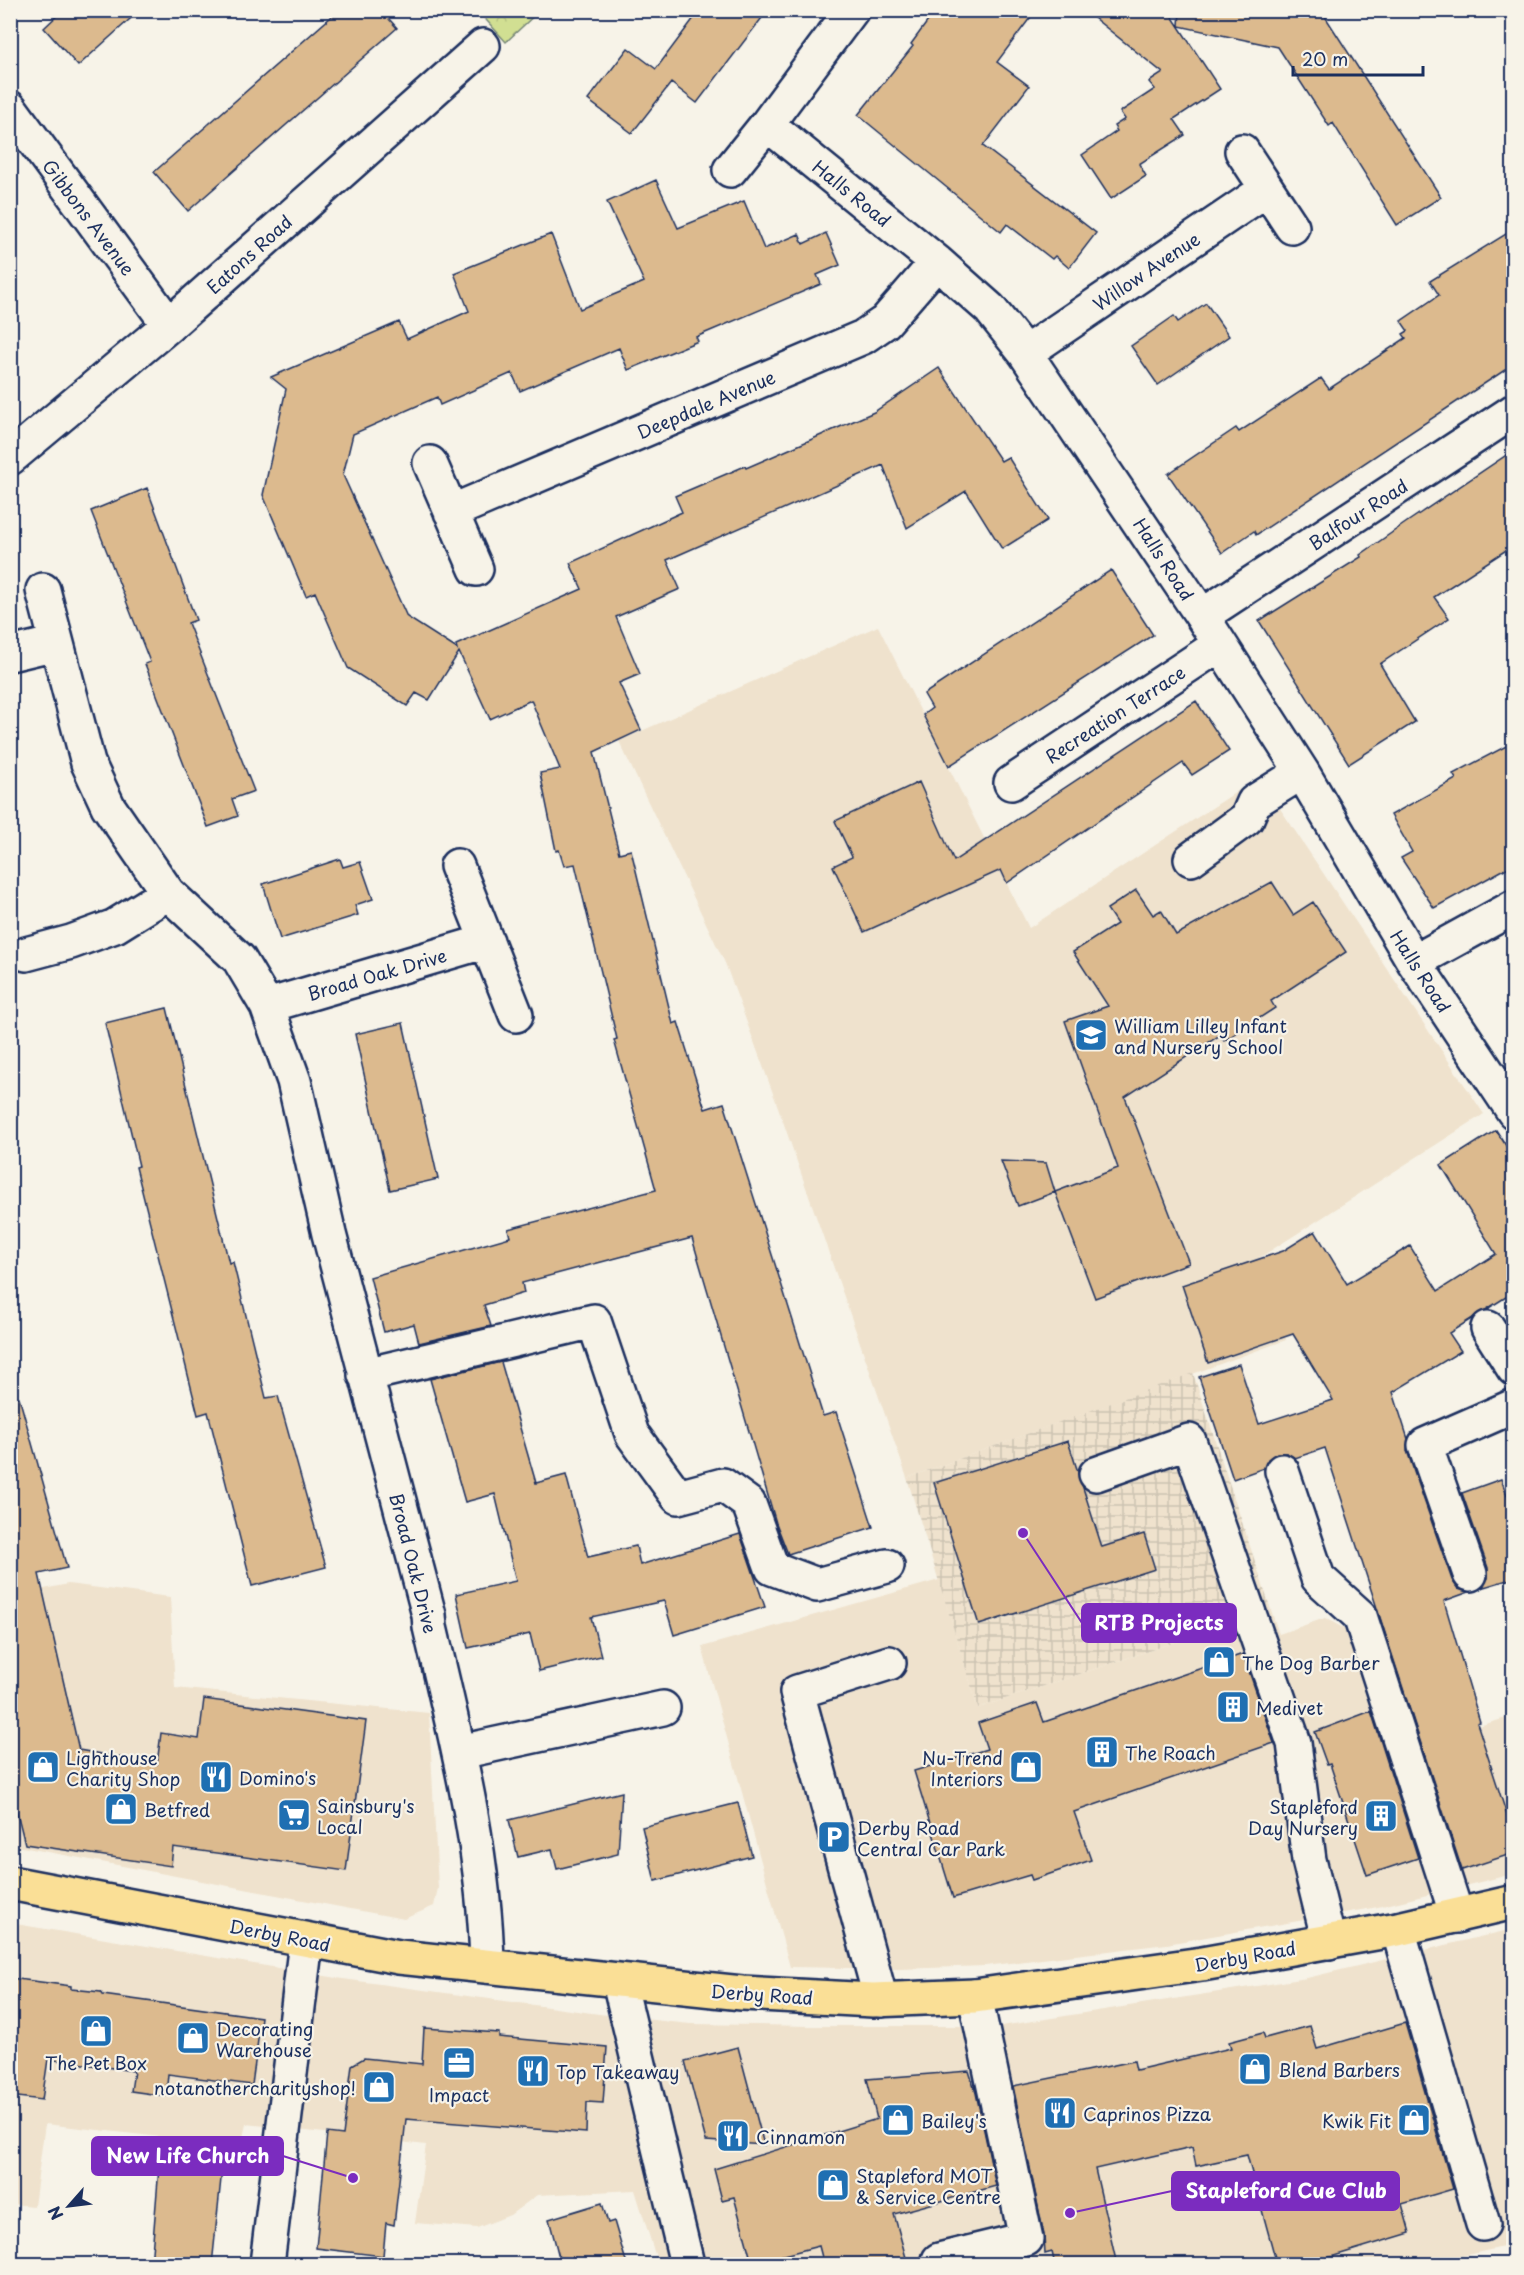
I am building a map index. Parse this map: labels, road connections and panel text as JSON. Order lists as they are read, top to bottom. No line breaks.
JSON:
{"streets":{"main road":["Derby Road"],"street":["Halls Road","Gibbons Avenue","Eatons Road","Willow Avenue","Deepdale Avenue","Balfour Road","Recreation Terrace","Broad Oak Drive"]},"crossings":[["Halls Road","Willow Avenue"],["Halls Road","Deepdale Avenue"],["Halls Road","Balfour Road"],["Halls Road","Recreation Terrace"],["Gibbons Avenue","Eatons Road"],["Broad Oak Drive","Derby Road"]],"places":{"school or university":["William Lilley Infant and Nursery School"],"other":["RTB Projects","New Life Church","Stapleford Cue Club"],"shop":["The Dog Barber","Lighthouse Charity Shop","Nu-Trend Interiors","Betfred","The Pet Box","Decorating Warehouse","Blend Barbers","notanothercharityshop!","Bailey's","Kwik Fit","Stapleford MOT & Service Centre"],"building":["Medivet","The Roach","Stapleford Day Nursery"],"restaurant":["Domino's","Top Takeaway","Caprinos Pizza","Cinnamon"],"supermarket":["Sainsbury's Local"],"parking":["Derby Road Central Car Park"],"office":["Impact"]},"scale_bar":"20 m","north":"bottom left"}
